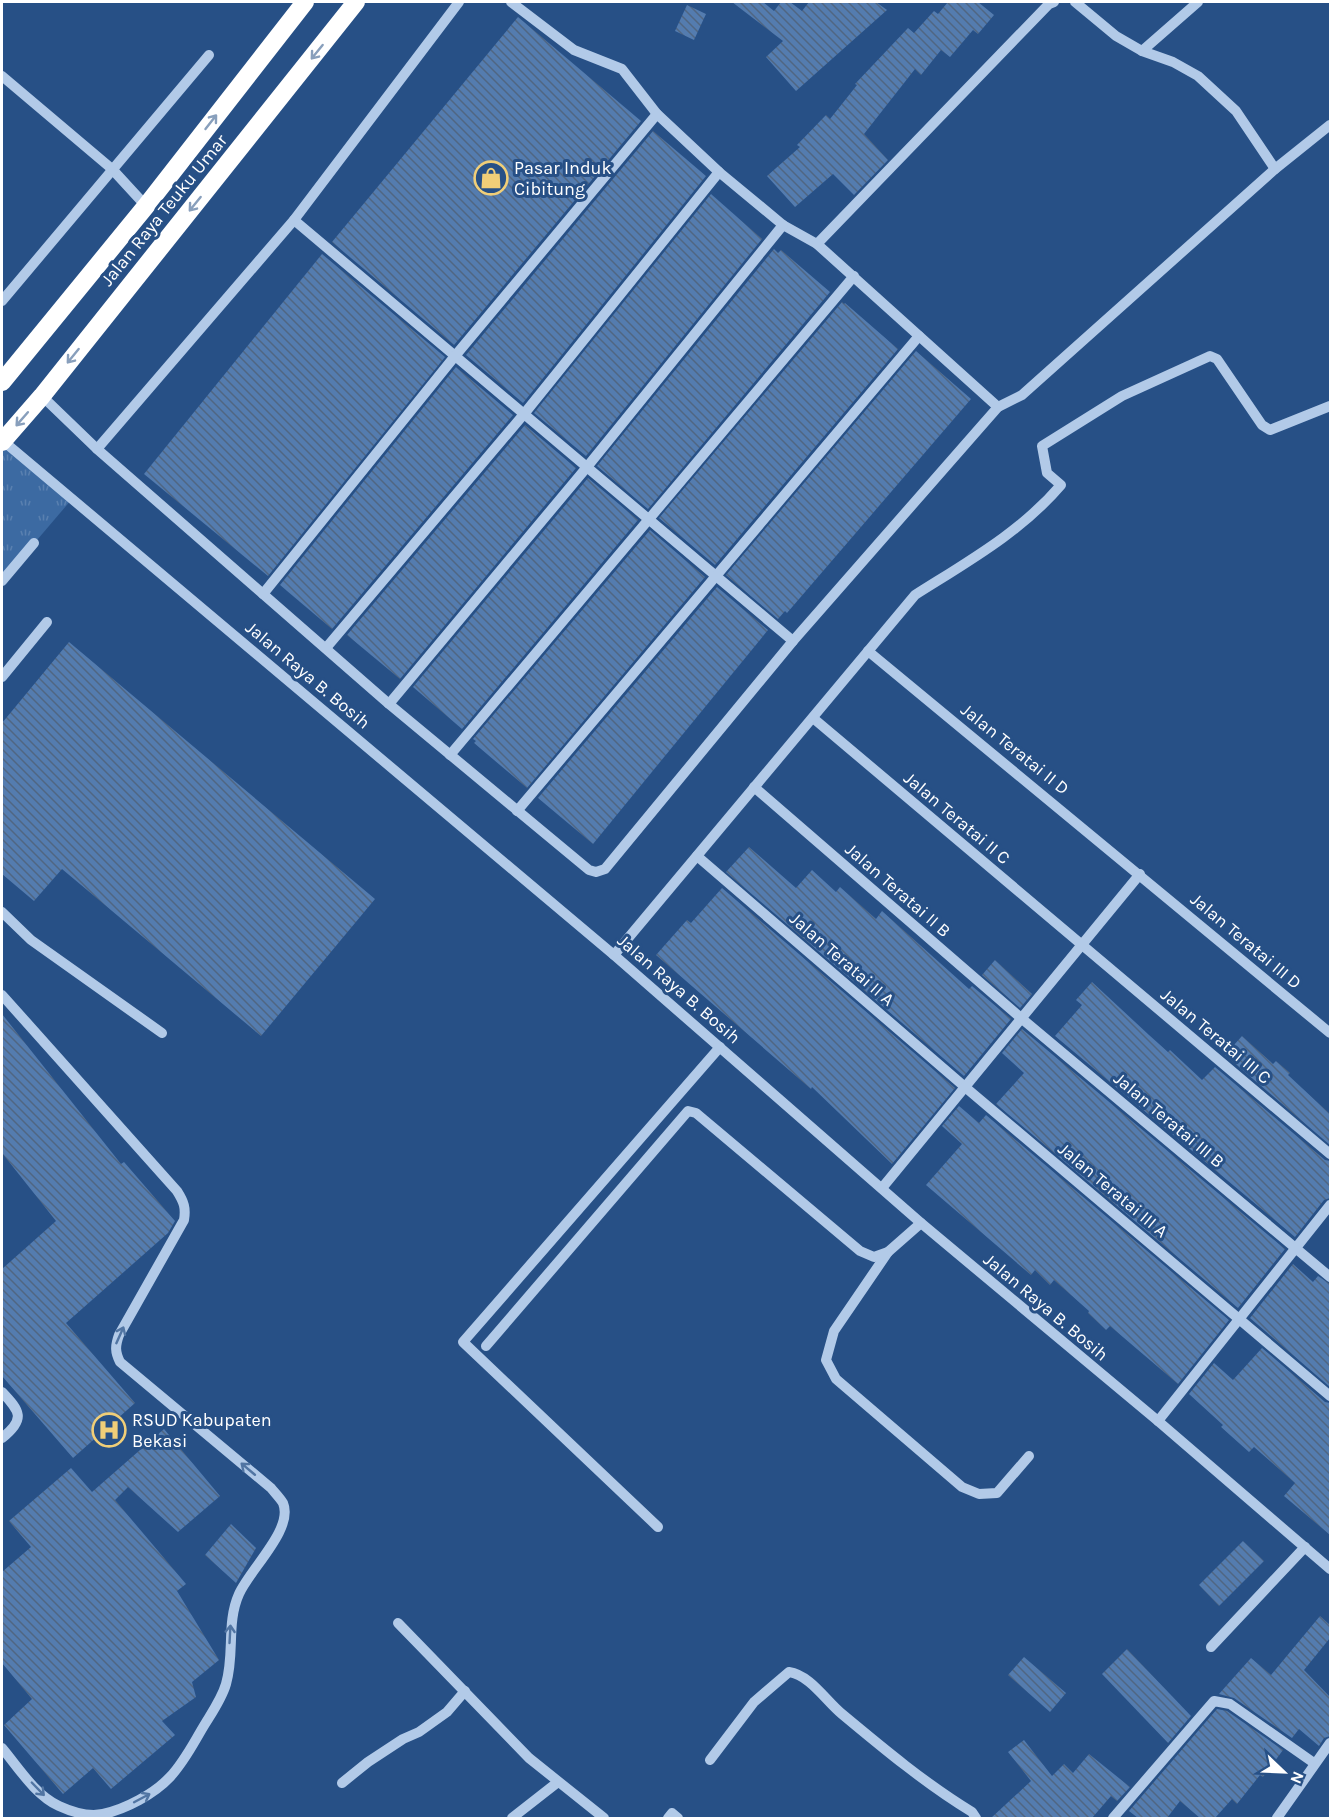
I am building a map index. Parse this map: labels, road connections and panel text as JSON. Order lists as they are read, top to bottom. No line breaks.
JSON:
{"streets":{"highway":["Jalan Raya Teuku Umar"],"street":["Jalan Raya B. Bosih","Jalan Teratai II D","Jalan Teratai II C","Jalan Teratai II B","Jalan Teratai III D","Jalan Teratai II A","Jalan Teratai III C","Jalan Teratai III B","Jalan Teratai III A"]},"crossings":[["Jalan Raya Teuku Umar","Jalan Raya B. Bosih"],["Jalan Teratai II D","Jalan Teratai III D"],["Jalan Teratai II C","Jalan Teratai III C"],["Jalan Teratai II B","Jalan Teratai III B"],["Jalan Teratai II A","Jalan Teratai III A"]],"places":{"shop":["Pasar Induk Cibitung"],"hospital":["RSUD Kabupaten Bekasi"]},"north":"bottom right"}
